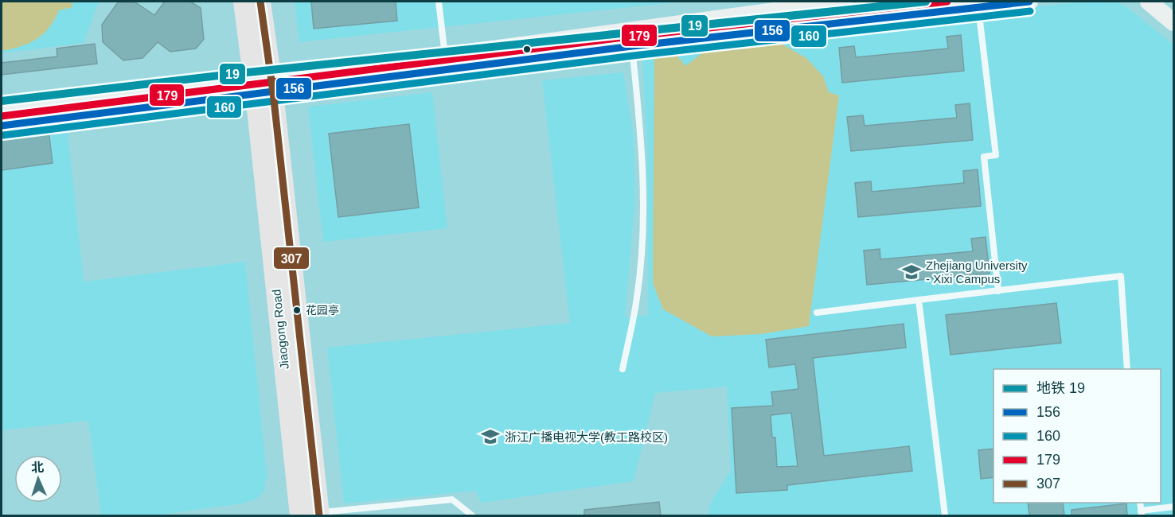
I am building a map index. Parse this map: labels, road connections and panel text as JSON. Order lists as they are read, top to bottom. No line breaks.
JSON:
{"streets":{"main road":["Jiaogong Road"]},"places":{"school or university":["Zhejiang University - Xixi Campus","浙江广播电视大学(教工路校区)"],"other":["花园亭"]},"lines":["metro line 19","transit line 156","transit line 179","transit line 307","transit line 160"],"legend":["地铁 19","156","160","179","307"],"north":"top"}
